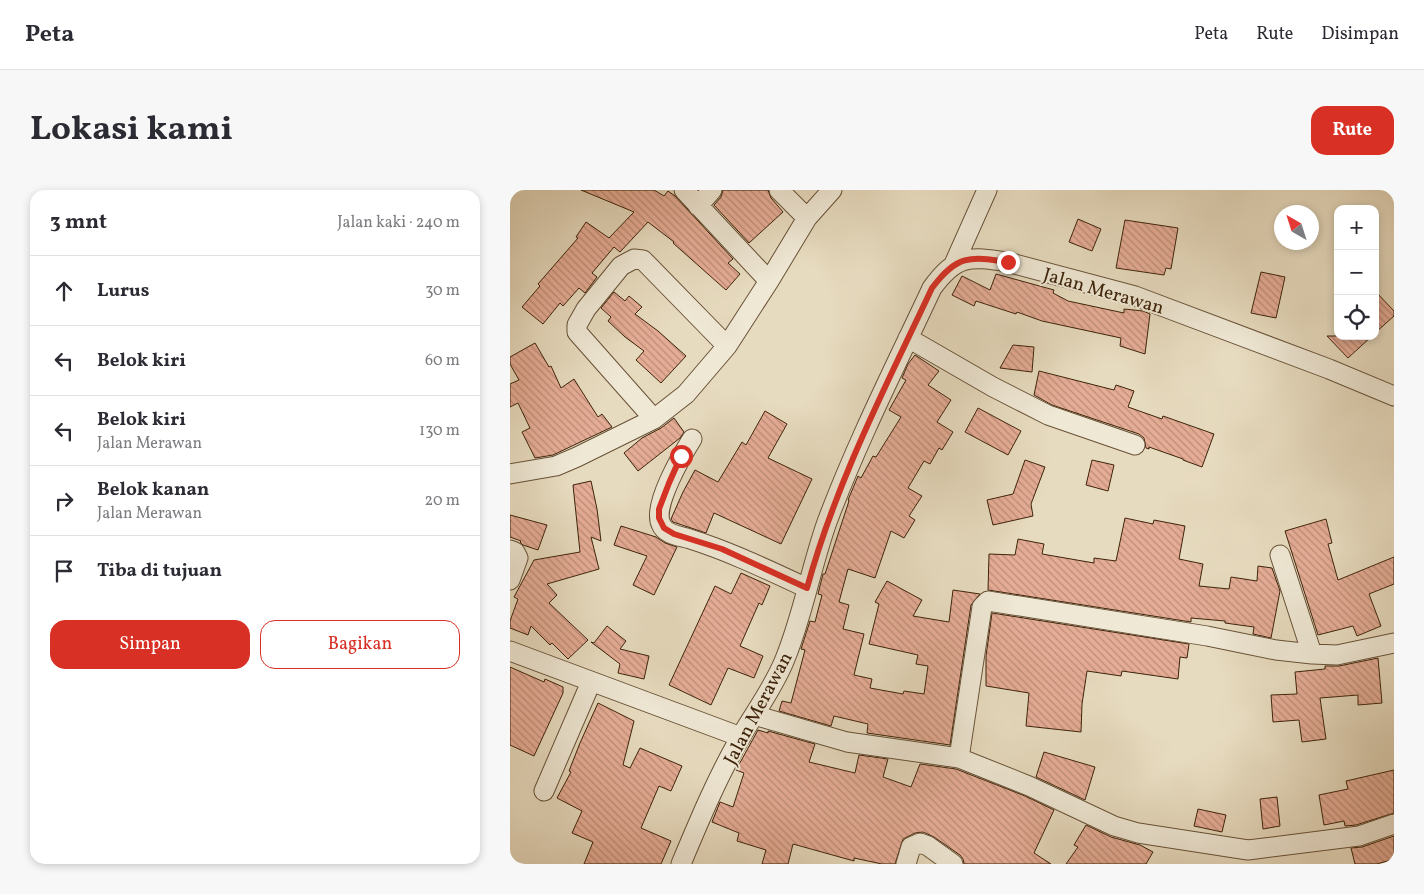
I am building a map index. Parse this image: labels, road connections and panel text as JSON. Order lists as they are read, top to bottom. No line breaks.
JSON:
{"streets":{"street":["Jalan Merawan"]},"north":"top left","page":{"header":"Peta","nav":["Peta","Rute","Disimpan"],"title":"Lokasi kami","buttons":["Rute",["Simpan","Bagikan"]],"heading":["3 mnt","Jalan kaki · 240 m"],"map_buttons":["+","−"],"list":[["Lurus","30 m"],["Belok kiri","60 m"],["Belok kiri","Jalan Merawan","130 m"],["Belok kanan","Jalan Merawan","20 m"],"Tiba di tujuan"]}}
